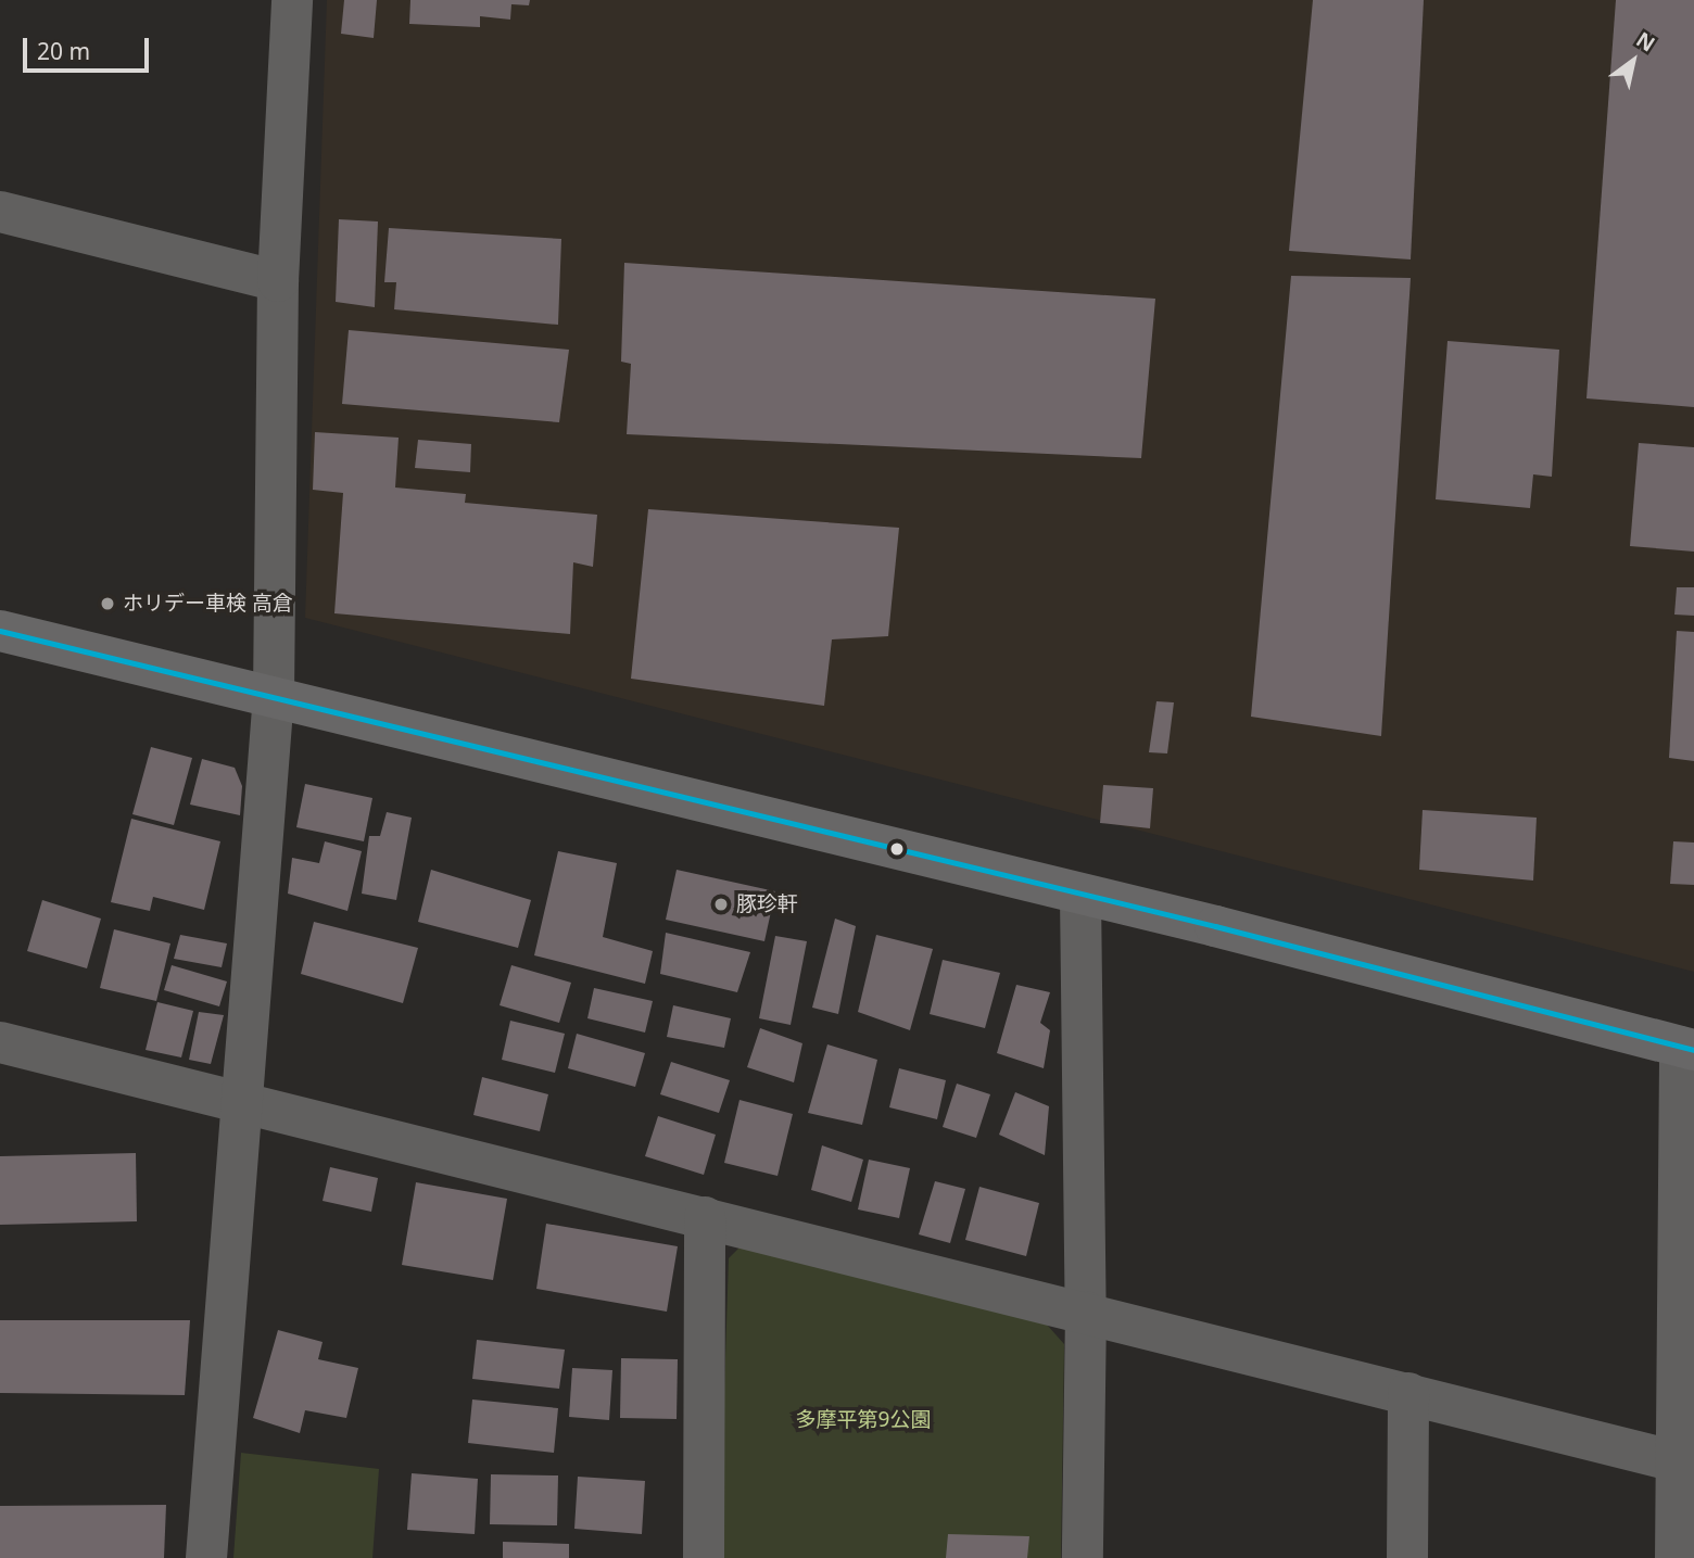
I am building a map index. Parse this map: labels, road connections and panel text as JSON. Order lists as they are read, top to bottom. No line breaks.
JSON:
{"parks":["多摩平第9公園"],"places":["ホリデー車検 高倉","豚珍軒"],"scale_bar":"20 m","north":"top right"}
